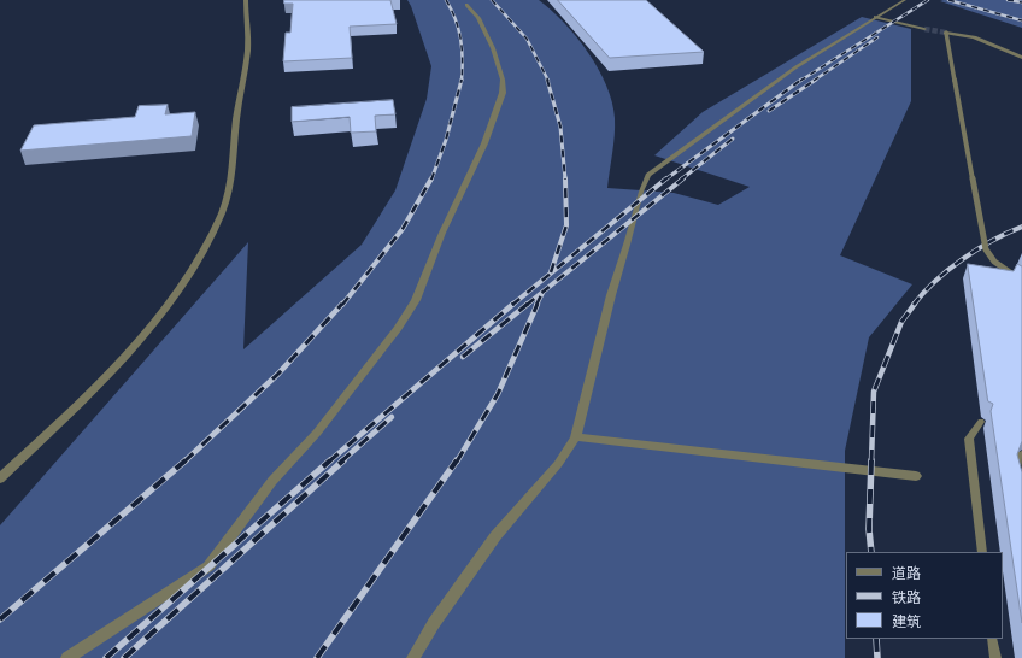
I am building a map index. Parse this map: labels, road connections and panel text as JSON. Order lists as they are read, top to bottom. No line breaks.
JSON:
{"legend":["道路","铁路","建筑"]}
